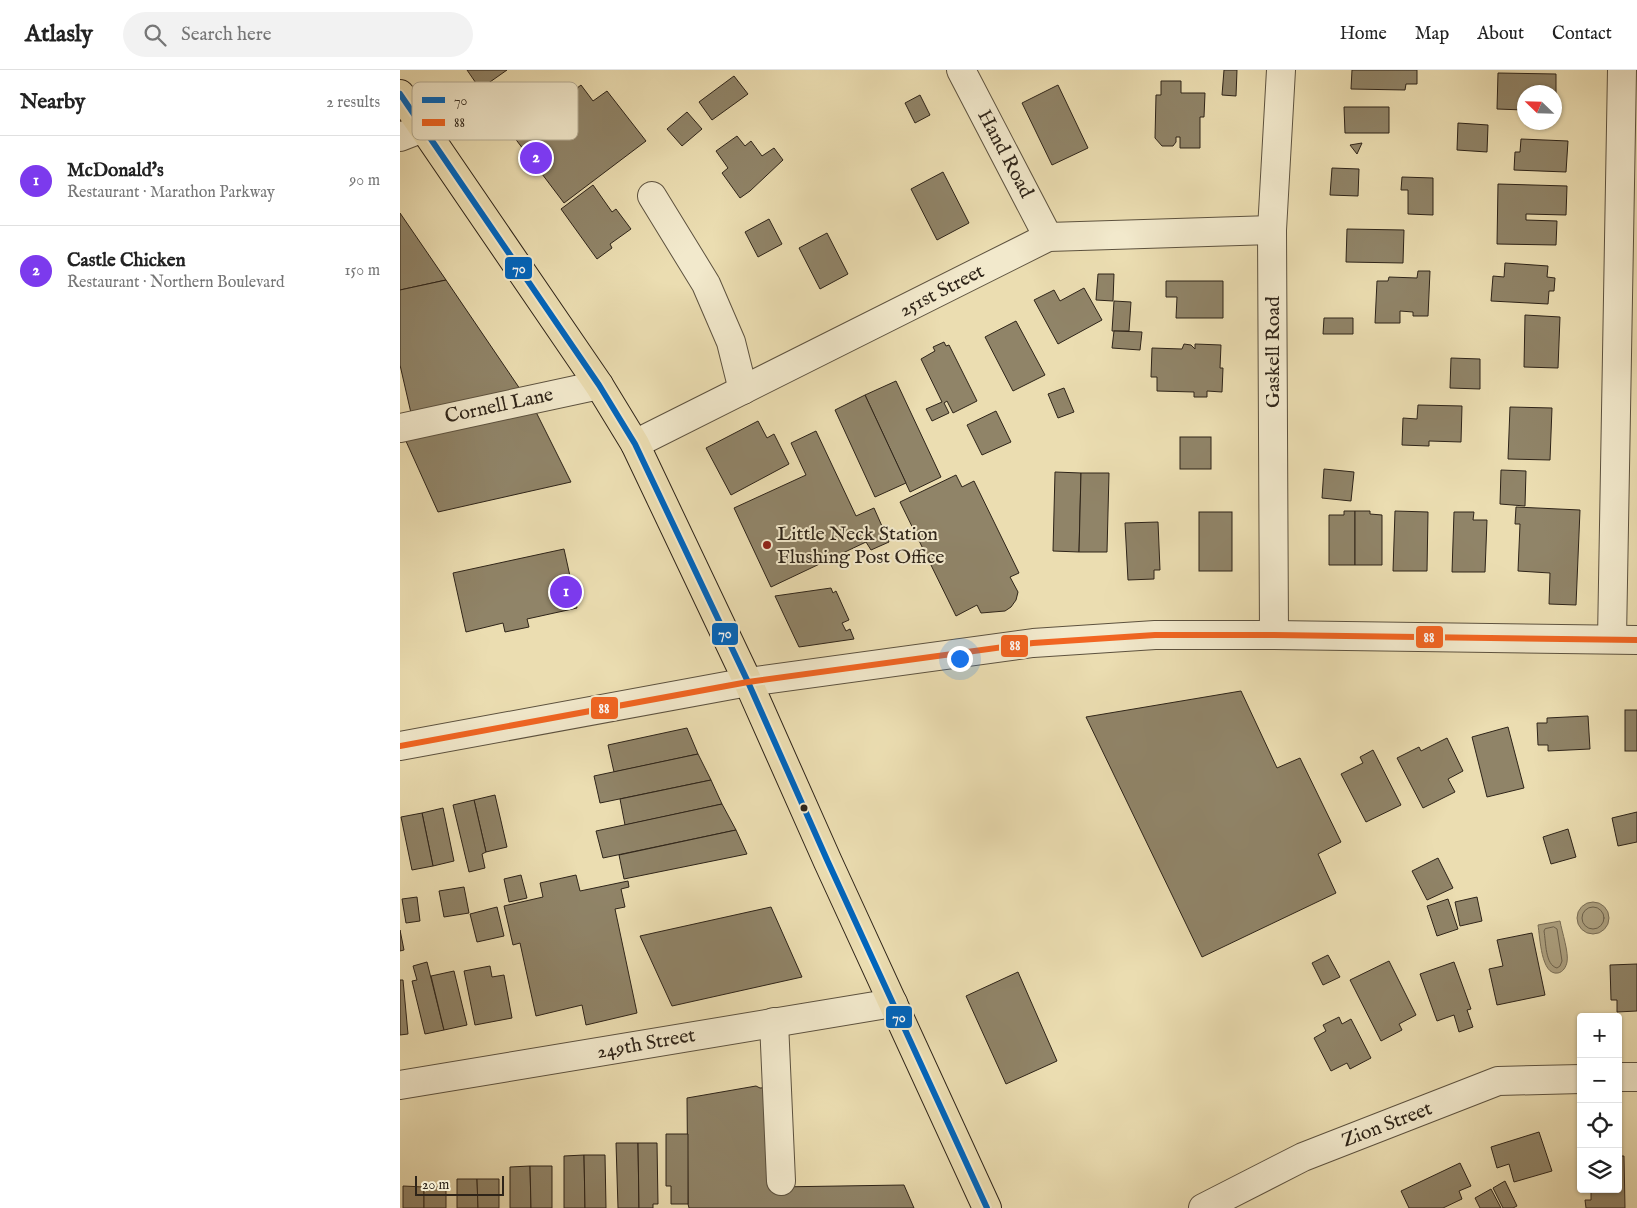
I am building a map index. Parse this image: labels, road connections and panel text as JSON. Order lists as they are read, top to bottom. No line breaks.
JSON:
{"streets":{"street":["Hand Road","251st Street","Gaskell Road","Cornell Lane","249th Street","Zion Street"]},"crossings":[["Hand Road","251st Street"],["251st Street","Gaskell Road"]],"places":["Little Neck Station Flushing Post Office"],"lines":["transit line 70","transit line 88"],"legend":["70","88"],"scale_bar":"20 m","north":"top left","page":{"header":"Atlasly","search":"Search here","nav":["Home","Map","About","Contact"],"heading":["Nearby","2 results"],"list":[{"mark":"1","name":"McDonald's","note":"Restaurant · Marathon Parkway","value":"90 m"},{"mark":"2","name":"Castle Chicken","note":"Restaurant · Northern Boulevard","value":"150 m"}],"pins":["2","1"],"map_buttons":["+","−"],"scale":"20 m"}}
